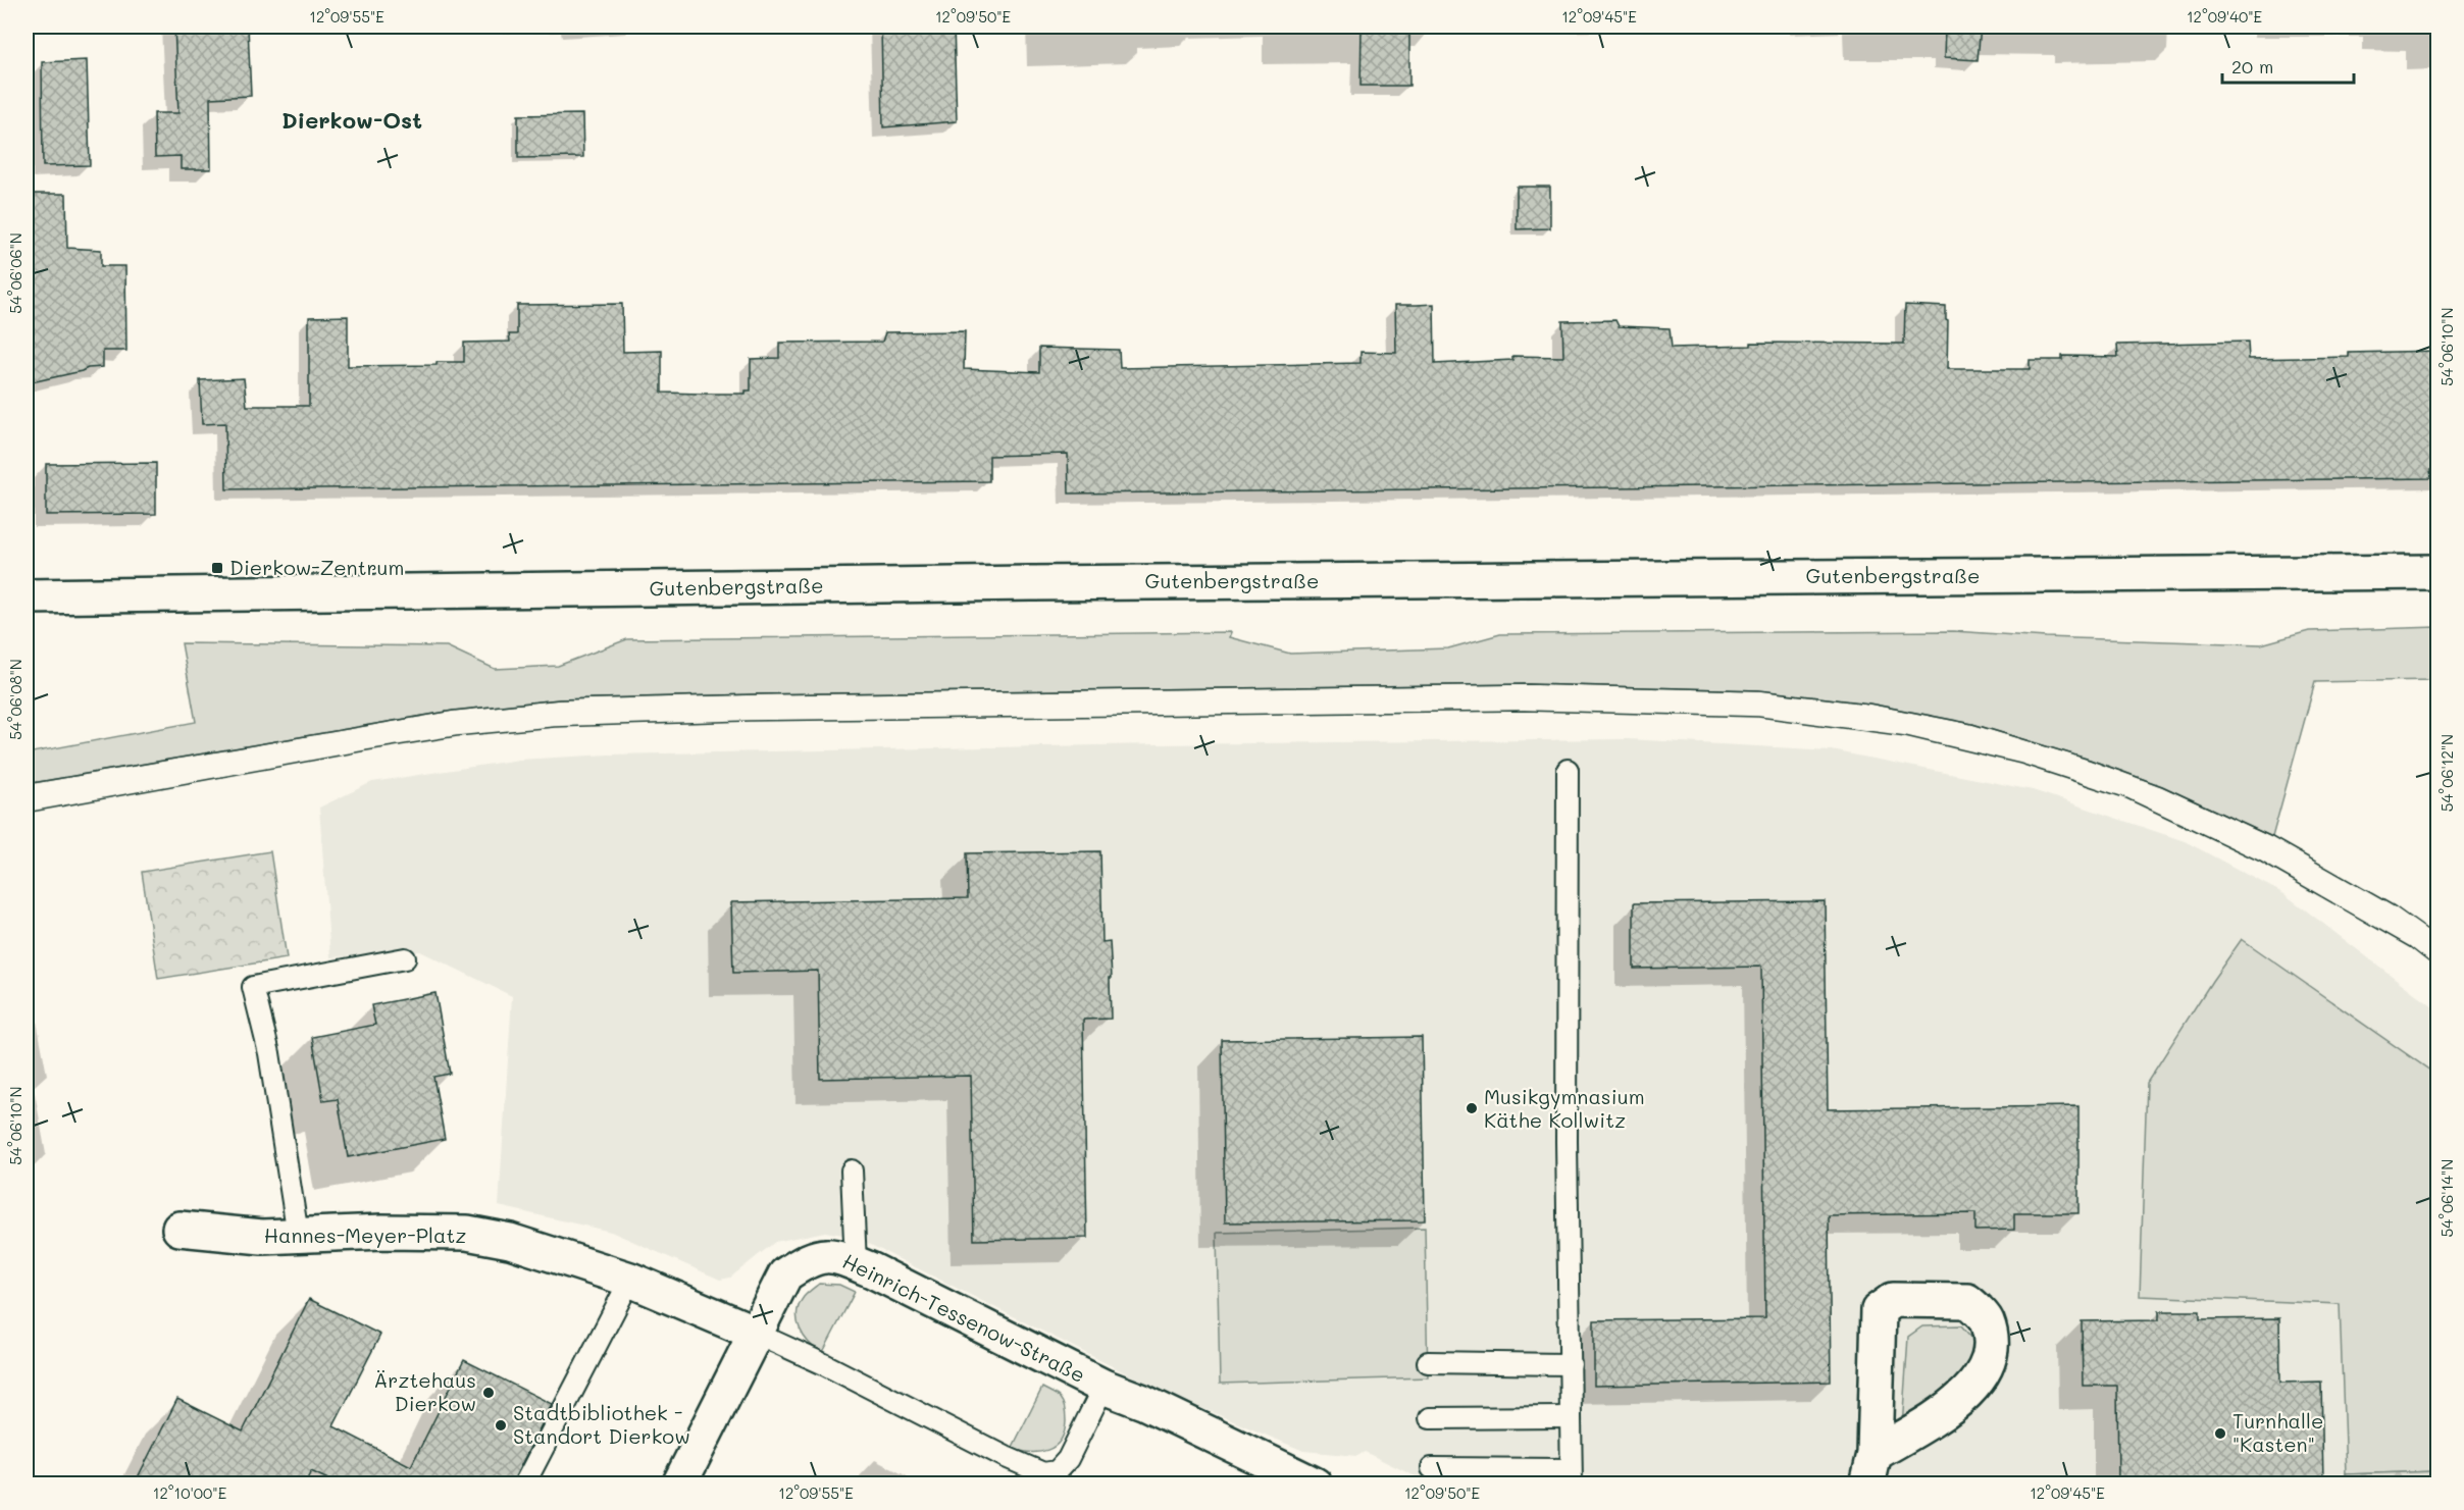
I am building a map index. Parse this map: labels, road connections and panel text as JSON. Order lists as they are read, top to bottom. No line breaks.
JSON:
{"streets":{"street":["Gutenbergstraße","Hannes-Meyer-Platz","Heinrich-Tessenow-Straße"]},"crossings":[["Hannes-Meyer-Platz","Heinrich-Tessenow-Straße"]],"districts":["Dierkow-Ost"],"places":{"transit":["Dierkow-Zentrum"],"other":["Musikgymnasium Käthe Kollwitz","Ärztehaus Dierkow","Stadtbibliothek - Standort Dierkow","Turnhalle \"Kasten\""]},"scale_bar":"20 m","coordinates":["12°09'55\"E","12°09'50\"E","12°09'45\"E","12°09'40\"E","54°06'06\"N","54°06'10\"N","54°06'08\"N","54°06'12\"N","54°06'14\"N","12°10'00\"E"]}
